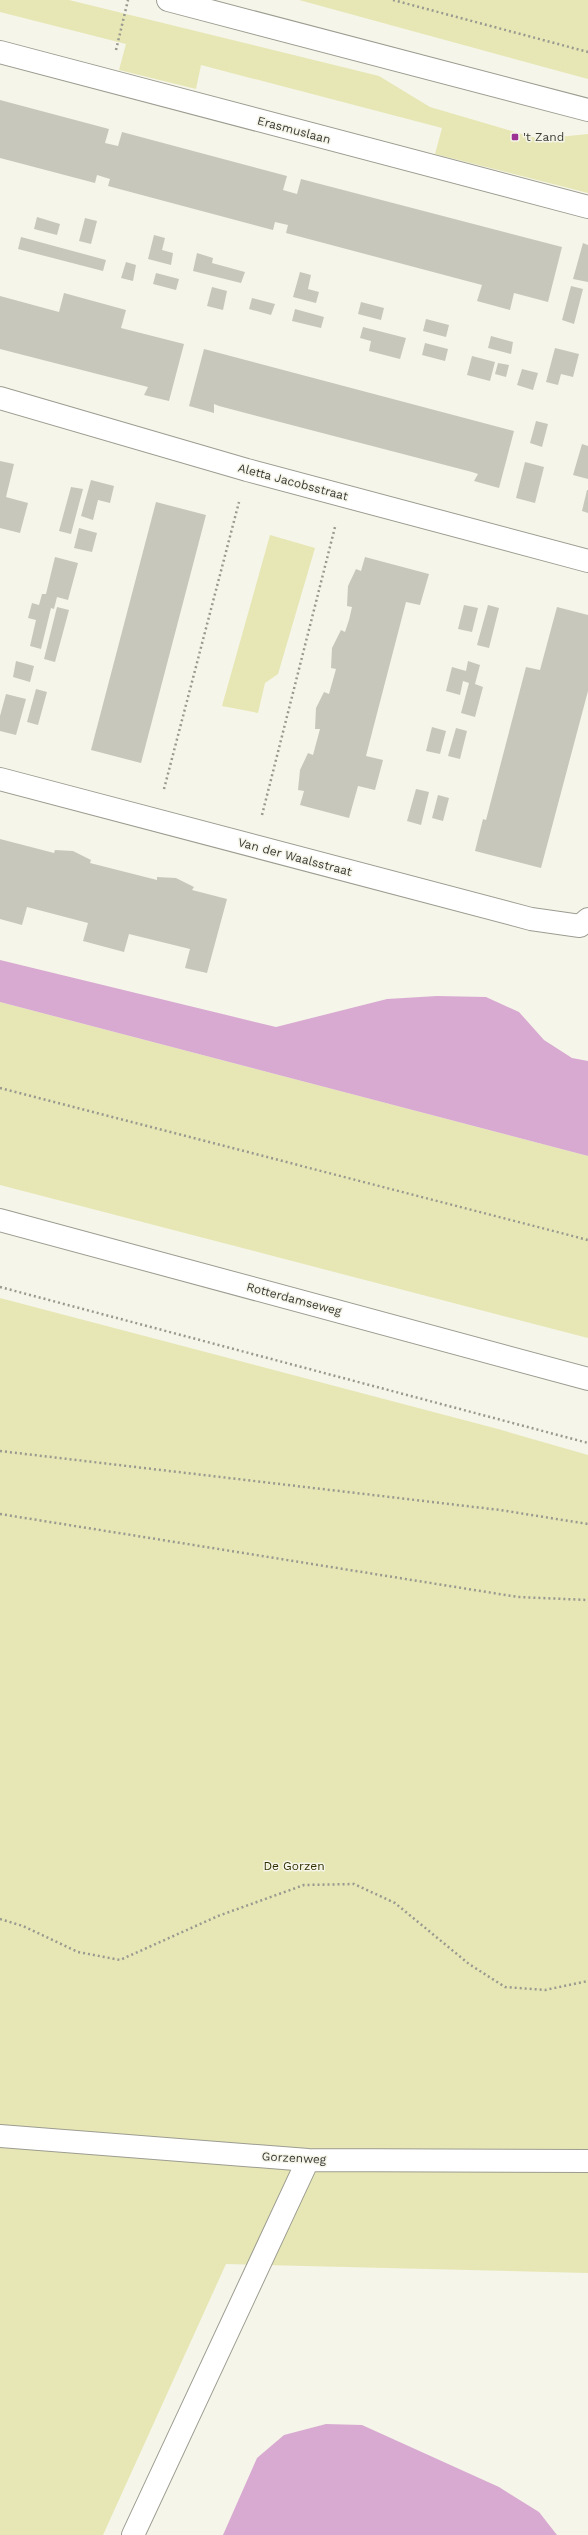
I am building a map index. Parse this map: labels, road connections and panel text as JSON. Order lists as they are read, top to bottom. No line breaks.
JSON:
{"streets":{"street":["Erasmuslaan","Aletta Jacobsstraat","Van der Waalsstraat","Rotterdamseweg","Gorzenweg"]},"parks":["De Gorzen"],"places":{"transit":["'t Zand"]}}
